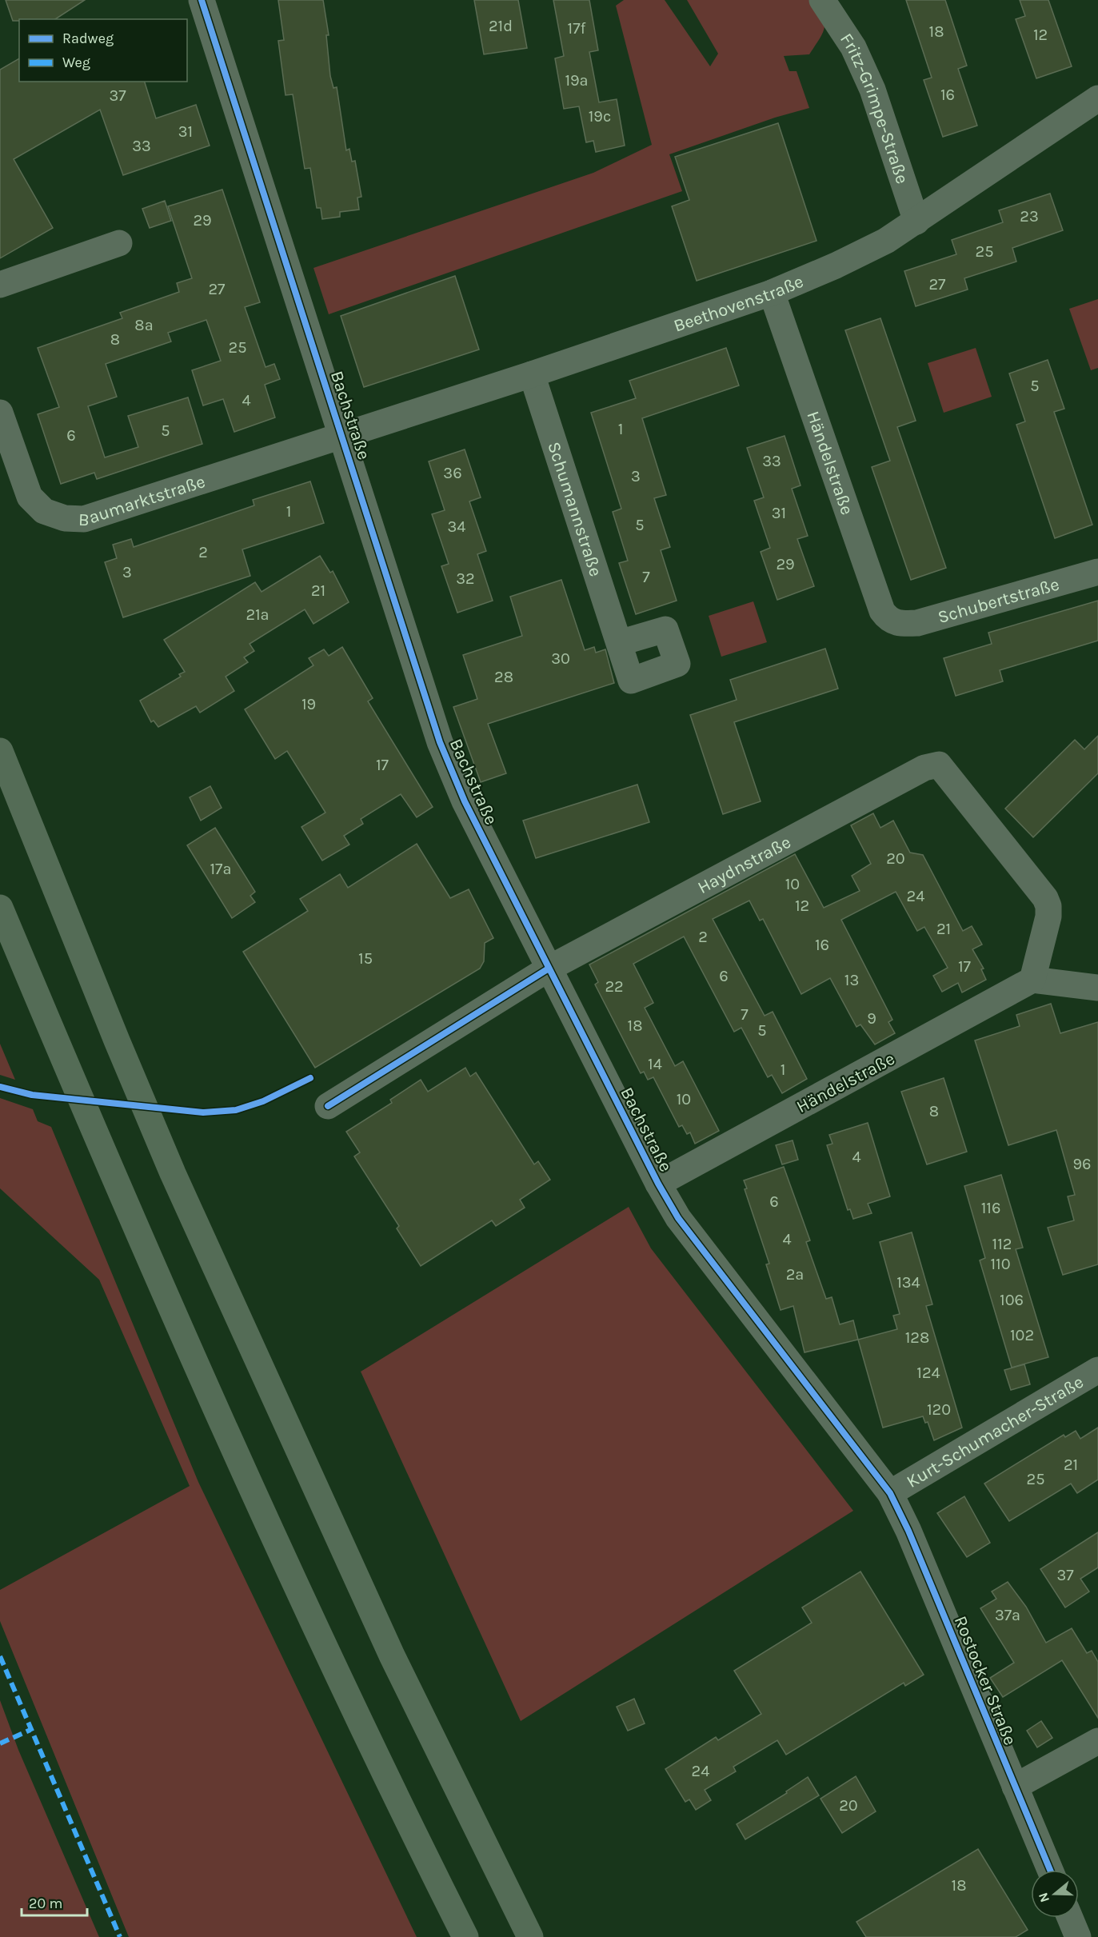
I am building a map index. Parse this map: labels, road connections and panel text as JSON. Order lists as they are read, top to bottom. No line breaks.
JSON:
{"streets":{"street":["Fritz-Grimpe-Straße","Beethovenstraße","Bachstraße","Händelstraße","Baumarktstraße","Schumannstraße","Schubertstraße","Haydnstraße","Kurt-Schumacher-Straße","Rostocker Straße"]},"crossings":[["Fritz-Grimpe-Straße","Beethovenstraße"],["Beethovenstraße","Bachstraße"],["Beethovenstraße","Händelstraße"],["Beethovenstraße","Baumarktstraße"],["Beethovenstraße","Schumannstraße"],["Bachstraße","Händelstraße"],["Bachstraße","Baumarktstraße"],["Bachstraße","Haydnstraße"],["Bachstraße","Kurt-Schumacher-Straße"],["Bachstraße","Rostocker Straße"],["Händelstraße","Schubertstraße"],["Händelstraße","Haydnstraße"],["Kurt-Schumacher-Straße","Rostocker Straße"]],"house_numbers":["21d","17f","18","12","19a","16","37","19c","31","33","23","29","25","27","27","8a","8","25","5","4","1","5","6","33","36","3","1","31","5","34","2","29","3","7","32","21","21a","30","28","19","17","20","17a","10","24","12","21","2","16","15","17","6","13","22","7","9","18","5","14","1","10","8","4","96","6","116","4","112","110","2a","134","106","102","128","124","120","21","25","37","37a","24","20","18"],"legend":["Radweg","Weg"],"scale_bar":"20 m","north":"left"}
